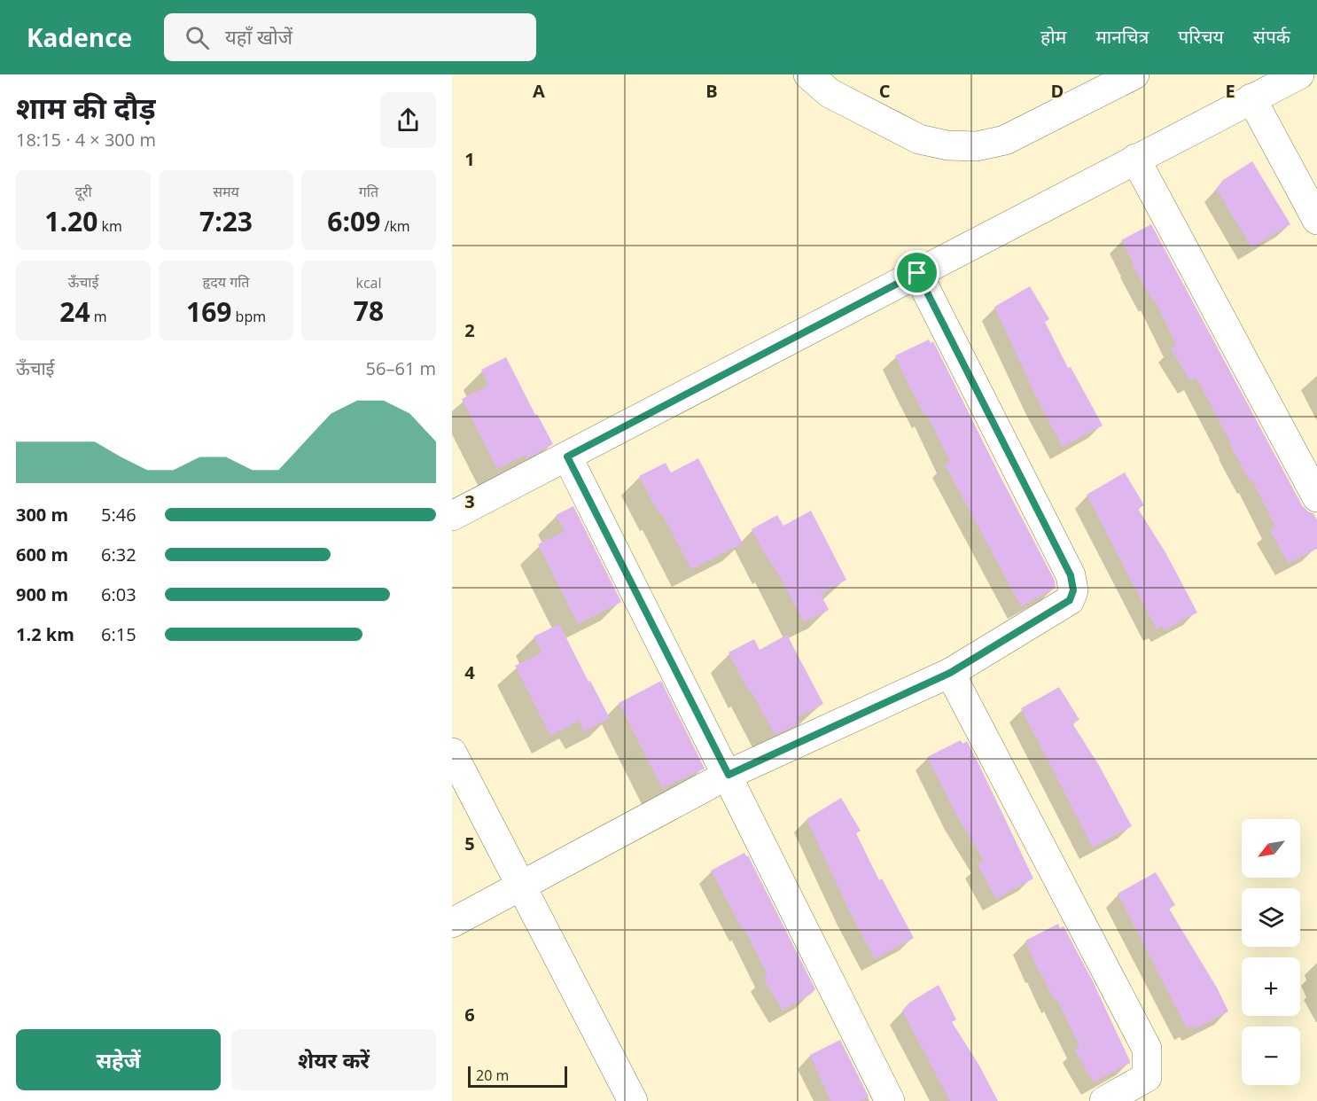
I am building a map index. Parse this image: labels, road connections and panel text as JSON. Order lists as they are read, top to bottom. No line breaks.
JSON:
{"scale_bar":"20 m","north":"bottom left","page":{"header":"Kadence","search":"यहाँ खोजें","nav":["होम","मानचित्र","परिचय","संपर्क"],"heading":["शाम की दौड़","18:15 · 4 × 300 m"],"stats":[["दूरी","1.20 km"],["समय","7:23"],["गति","6:09 /km"],["ऊँचाई","24 m"],["हृदय गति","169 bpm"],["kcal","78"]],"chart":["ऊँचाई","56–61 m"],"list":[{"name":"300 m","note":"5:46"},{"name":"600 m","note":"6:32"},{"name":"900 m","note":"6:03"},{"name":"1.2 km","note":"6:15"}],"map_buttons":["+","−"],"buttons":["सहेजें","शेयर करें"],"scale":"20 m"},"grid":{"columns":["A","B","C","D","E"],"rows":["1","2","3","4","5","6"]}}
